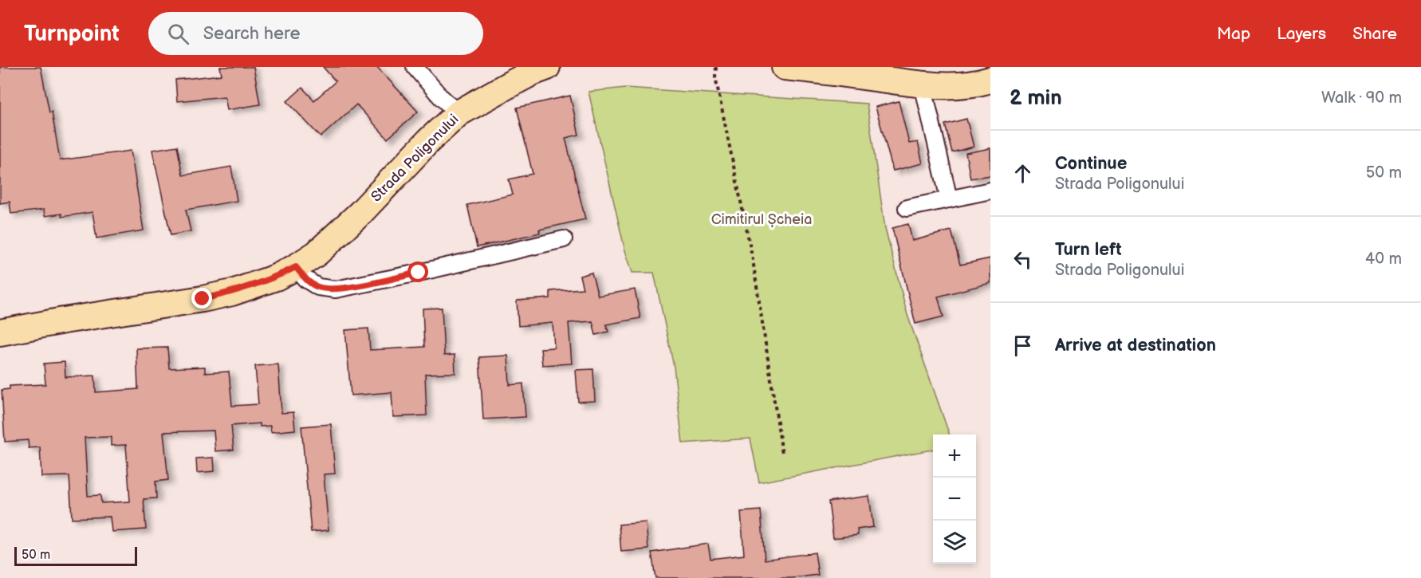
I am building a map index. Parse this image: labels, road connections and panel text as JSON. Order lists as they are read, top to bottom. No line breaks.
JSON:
{"streets":{"main road":["Strada Poligonului"]},"parks":["Cimitirul Șcheia"],"scale_bar":"50 m","page":{"header":"Turnpoint","search":"Search here","nav":["Map","Layers","Share"],"heading":["2 min","Walk · 90 m"],"list":[["Continue","Strada Poligonului","50 m"],["Turn left","Strada Poligonului","40 m"],"Arrive at destination"],"map_buttons":["+","−"],"scale":"50 m"}}
